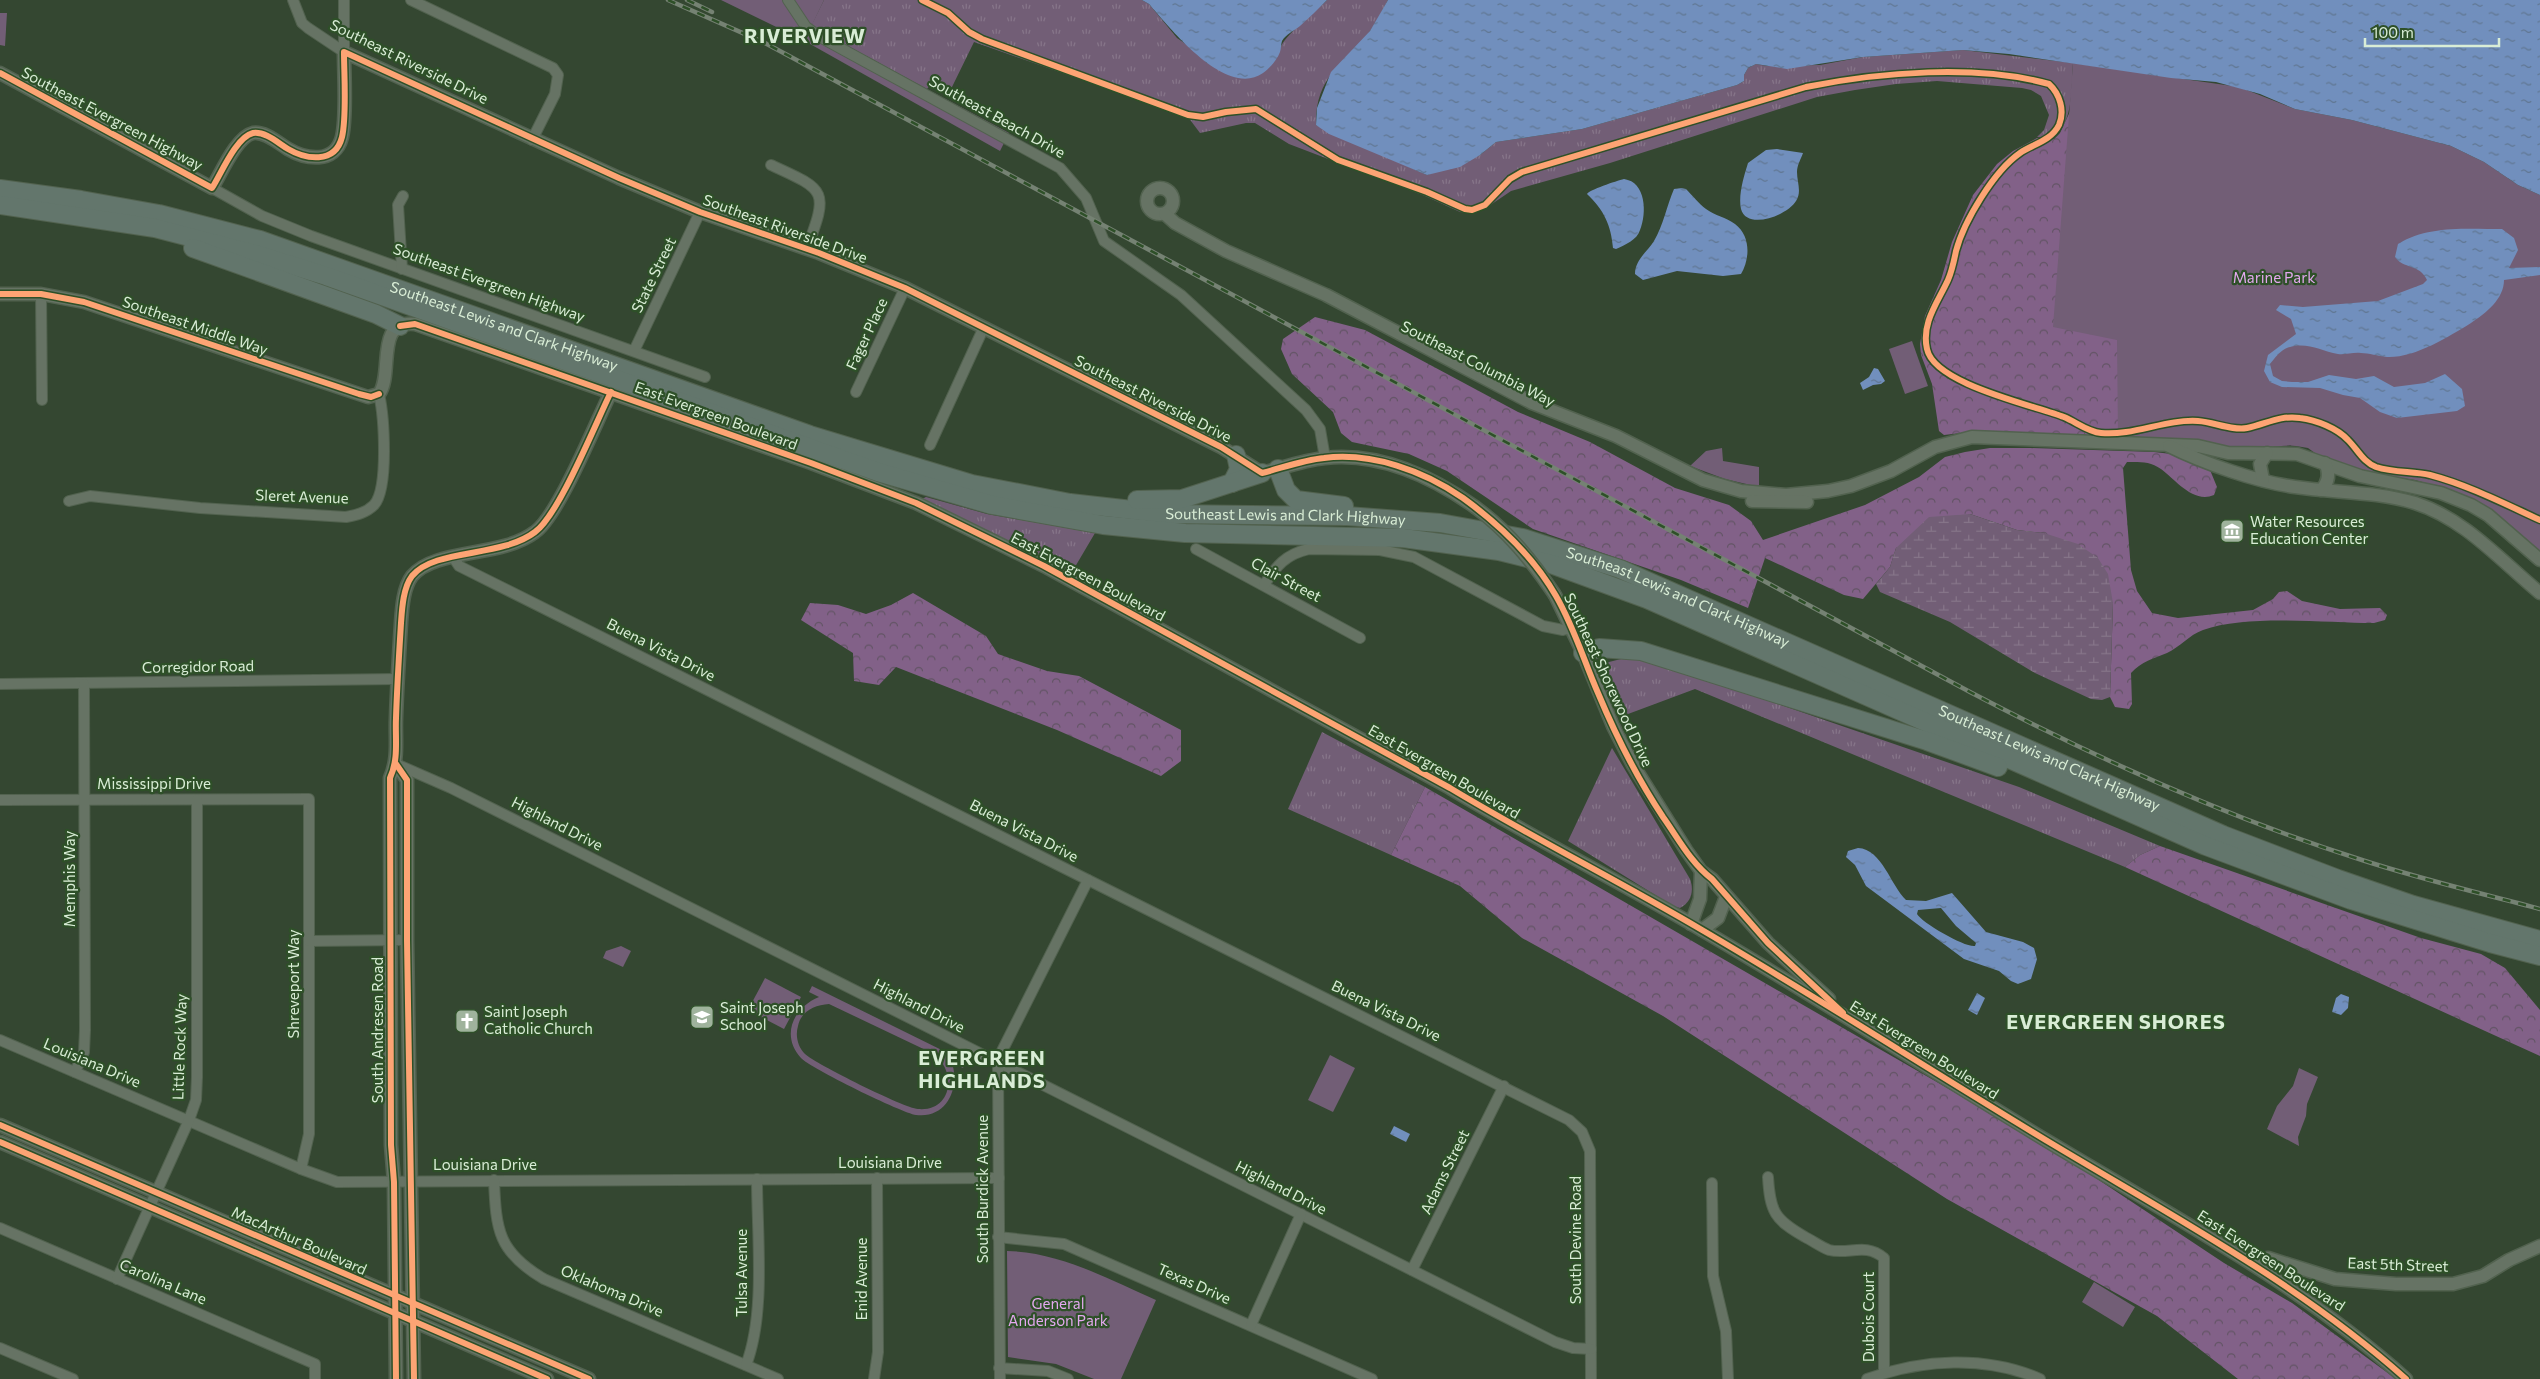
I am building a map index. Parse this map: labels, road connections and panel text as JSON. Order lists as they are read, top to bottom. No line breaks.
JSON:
{"streets":{"highway":["Southeast Lewis and Clark Highway"],"street":["Southeast Riverside Drive","Southeast Beach Drive","Southeast Evergreen Highway","State Street","Southeast Middle Way","Fager Place","Southeast Columbia Way","East Evergreen Boulevard","Sleret Avenue","Clair Street","Buena Vista Drive","Corregidor Road","Southeast Shorewood Drive","Mississippi Drive","Highland Drive","Memphis Way","Shreveport Way","South Andresen Road","Little Rock Way","Louisiana Drive","Adams Street","South Burdick Avenue","South Devine Road","MacArthur Boulevard","East 5th Street","Tulsa Avenue","Enid Avenue","Carolina Lane","Texas Drive","Oklahoma Drive","Dubois Court"]},"crossings":[["Southeast Riverside Drive","State Street"],["Southeast Riverside Drive","Fager Place"],["Southeast Riverside Drive","Southeast Shorewood Drive"],["Southeast Beach Drive","Southeast Shorewood Drive"],["Southeast Evergreen Highway","State Street"],["Southeast Middle Way","Sleret Avenue"],["East Evergreen Boulevard","Sleret Avenue"],["East Evergreen Boulevard","Southeast Shorewood Drive"],["East Evergreen Boulevard","South Andresen Road"],["East Evergreen Boulevard","East 5th Street"],["Buena Vista Drive","South Andresen Road"],["Buena Vista Drive","Adams Street"],["Buena Vista Drive","South Burdick Avenue"],["Buena Vista Drive","South Devine Road"],["Corregidor Road","Memphis Way"],["Corregidor Road","South Andresen Road"],["Mississippi Drive","Memphis Way"],["Mississippi Drive","Shreveport Way"],["Mississippi Drive","Little Rock Way"],["Highland Drive","South Andresen Road"],["Highland Drive","Adams Street"],["Highland Drive","South Burdick Avenue"],["Highland Drive","South Devine Road"],["Memphis Way","Louisiana Drive"],["Shreveport Way","Louisiana Drive"],["South Andresen Road","Louisiana Drive"],["South Andresen Road","MacArthur Boulevard"],["Little Rock Way","Louisiana Drive"],["Little Rock Way","MacArthur Boulevard"],["Little Rock Way","Carolina Lane"],["Louisiana Drive","South Burdick Avenue"],["Louisiana Drive","Tulsa Avenue"],["Louisiana Drive","Enid Avenue"],["Louisiana Drive","Oklahoma Drive"],["South Burdick Avenue","Texas Drive"],["Tulsa Avenue","Oklahoma Drive"]],"districts":["RIVERVIEW","EVERGREEN SHORES","EVERGREEN HIGHLANDS"],"parks":["Marine Park","General Anderson Park"],"places":{"museum":["Water Resources Education Center"],"school or university":["Saint Joseph School"],"church":["Saint Joseph Catholic Church"]},"scale_bar":"100 m"}
